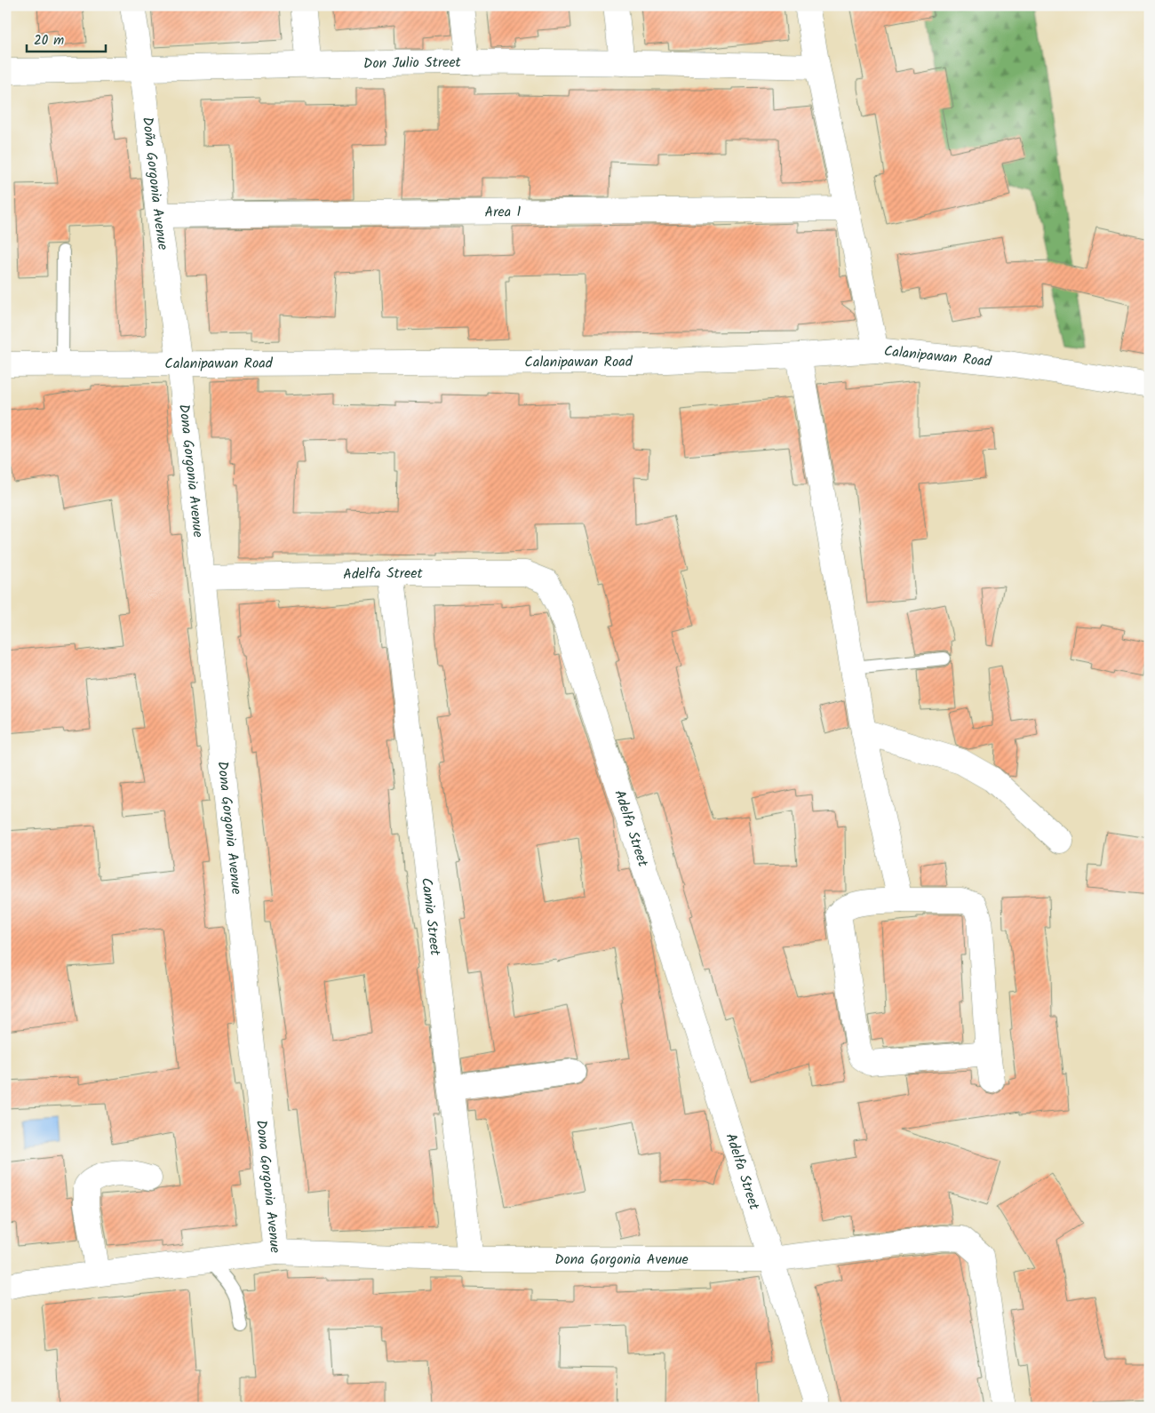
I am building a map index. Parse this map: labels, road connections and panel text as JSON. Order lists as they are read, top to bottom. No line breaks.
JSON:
{"streets":{"street":["Don Julio Street","Doña Gorgonia Avenue","Area 1","Calanipawan Road","Dona Gorgonia Avenue","Adelfa Street","Camia Street"]},"crossings":[["Don Julio Street","Doña Gorgonia Avenue"],["Doña Gorgonia Avenue","Area 1"],["Doña Gorgonia Avenue","Calanipawan Road"],["Doña Gorgonia Avenue","Dona Gorgonia Avenue"],["Calanipawan Road","Dona Gorgonia Avenue"],["Dona Gorgonia Avenue","Adelfa Street"],["Dona Gorgonia Avenue","Camia Street"],["Adelfa Street","Camia Street"]],"scale_bar":"20 m"}
